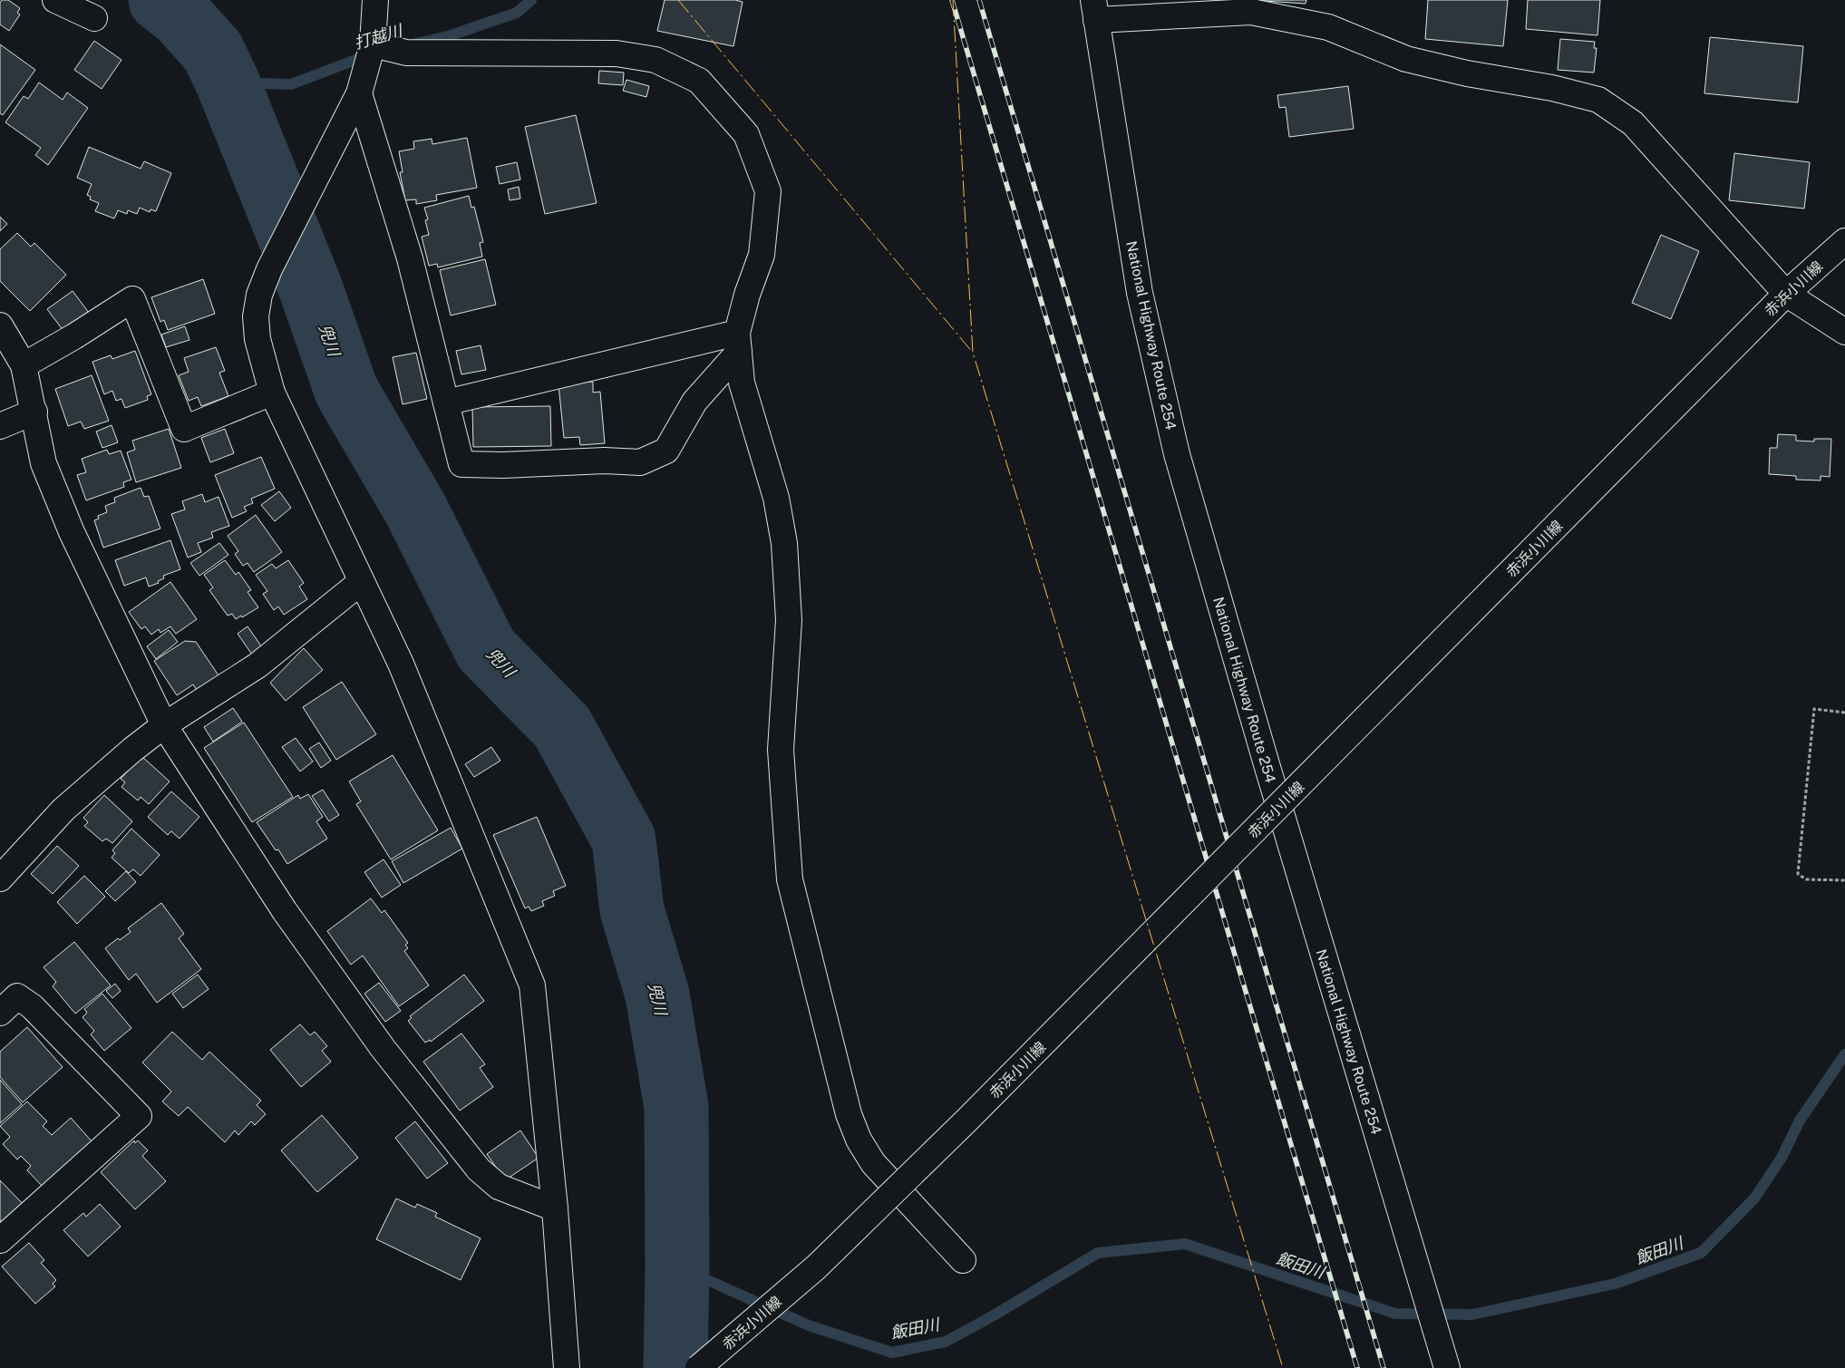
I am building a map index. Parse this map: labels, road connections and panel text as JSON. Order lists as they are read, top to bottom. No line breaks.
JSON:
{"streets":{"main road":["赤浜小川線","National Highway Route 254"]},"water":["打越川","兜川","飯田川"]}
